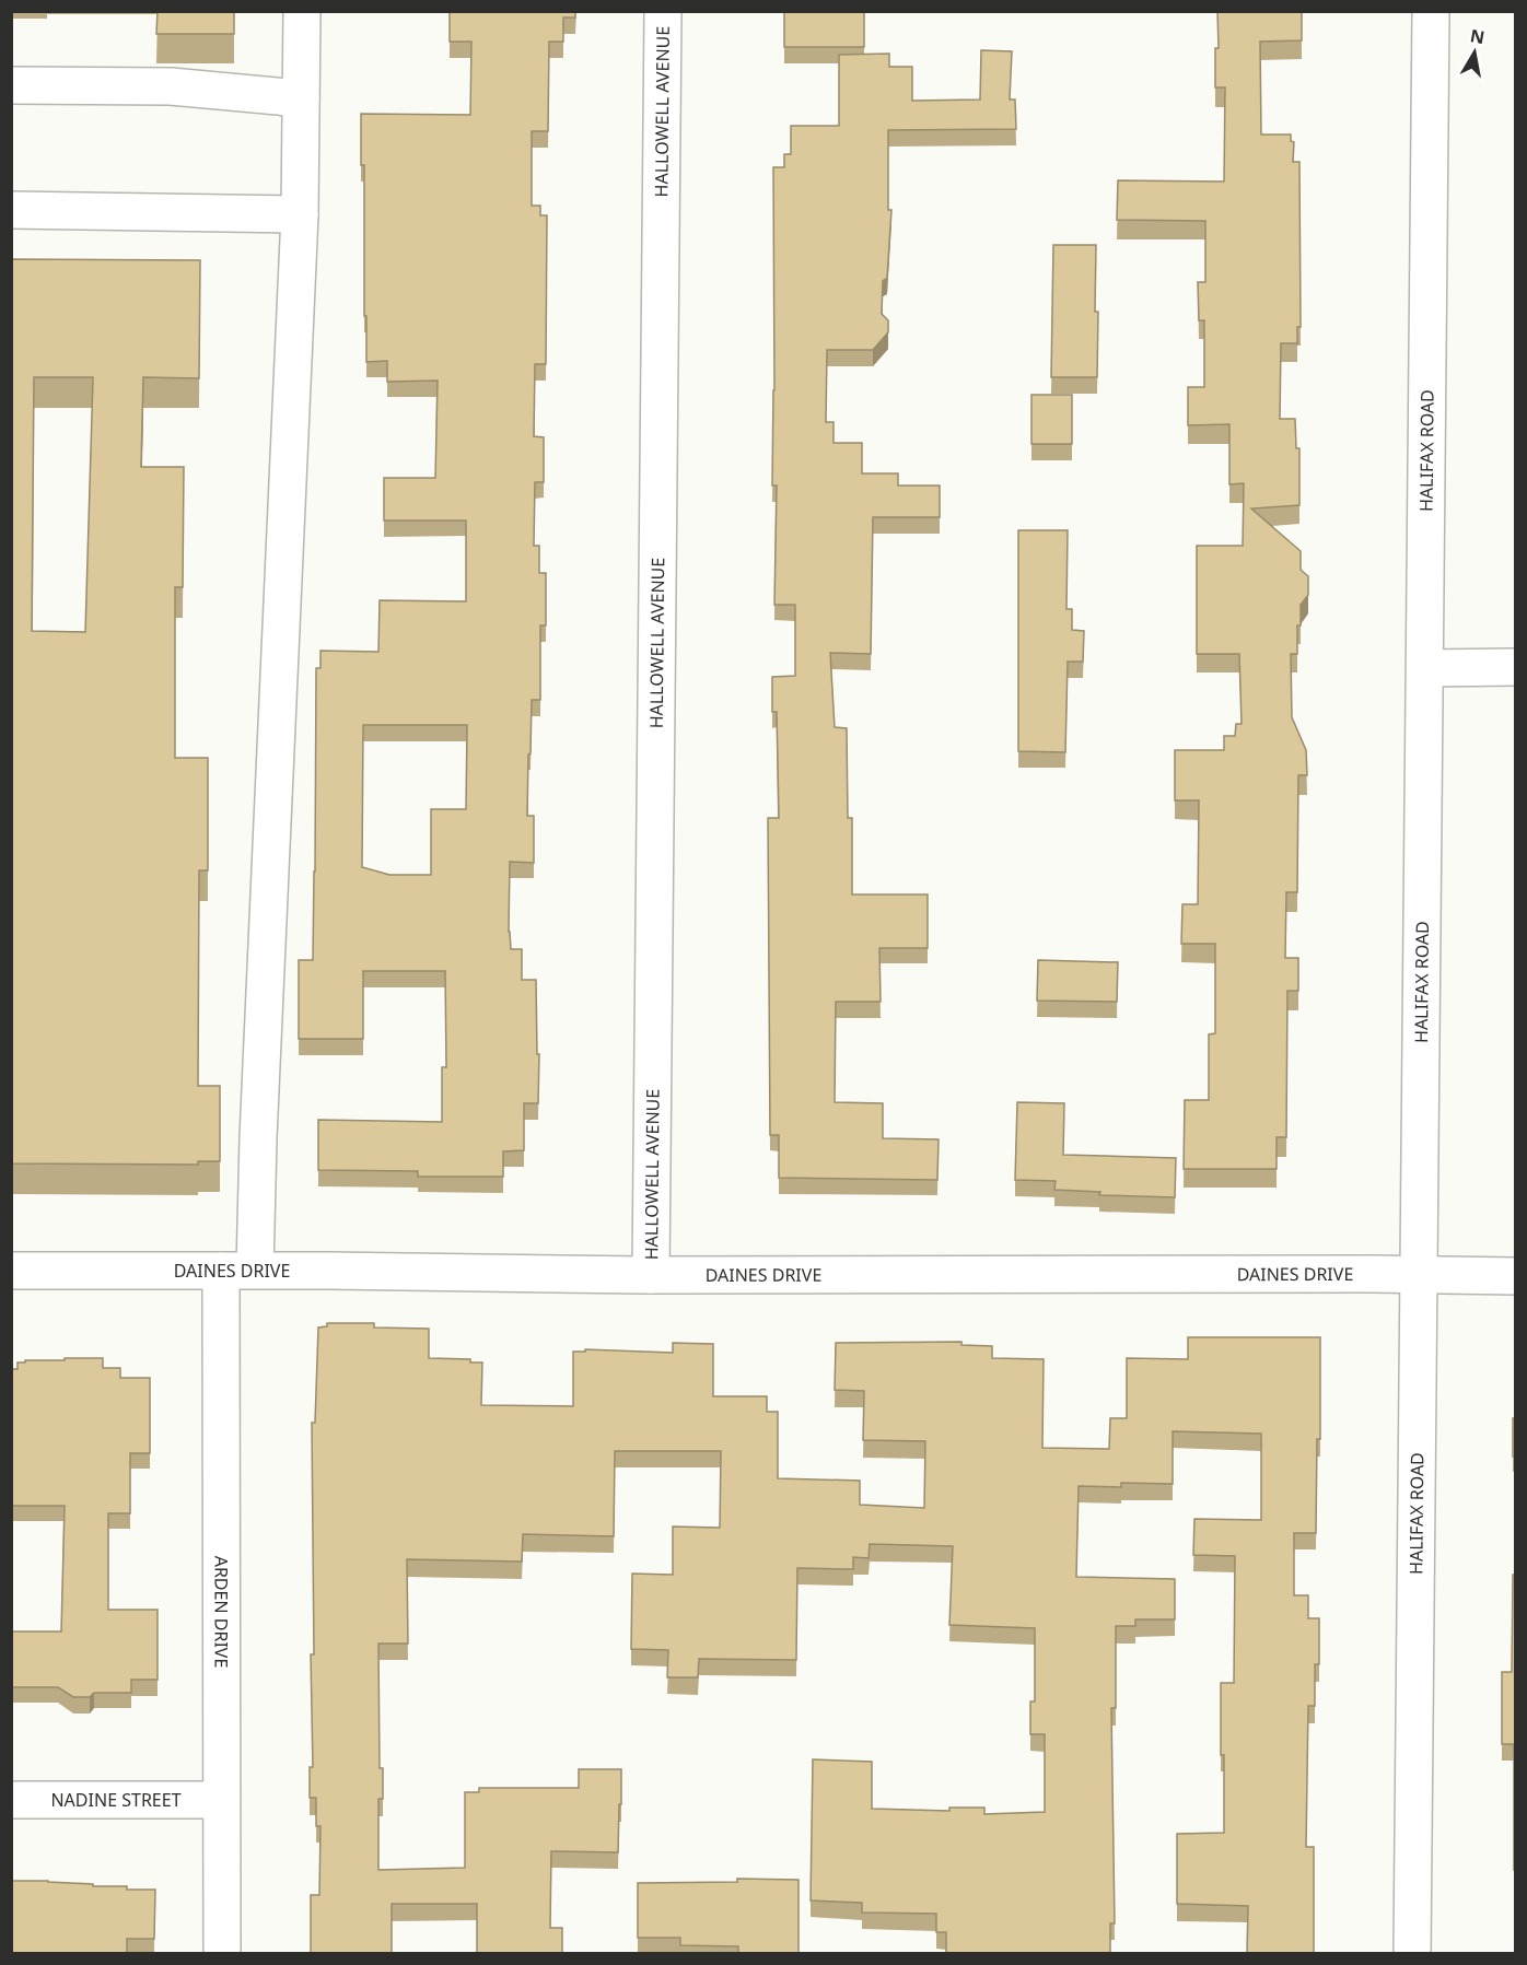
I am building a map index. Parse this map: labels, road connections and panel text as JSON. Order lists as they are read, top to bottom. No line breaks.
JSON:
{"streets":{"street":["HALLOWELL AVENUE","HALIFAX ROAD","DAINES DRIVE","ARDEN DRIVE","NADINE STREET"]},"crossings":[["HALLOWELL AVENUE","DAINES DRIVE"],["HALIFAX ROAD","DAINES DRIVE"],["DAINES DRIVE","ARDEN DRIVE"],["ARDEN DRIVE","NADINE STREET"]],"north":"top"}
